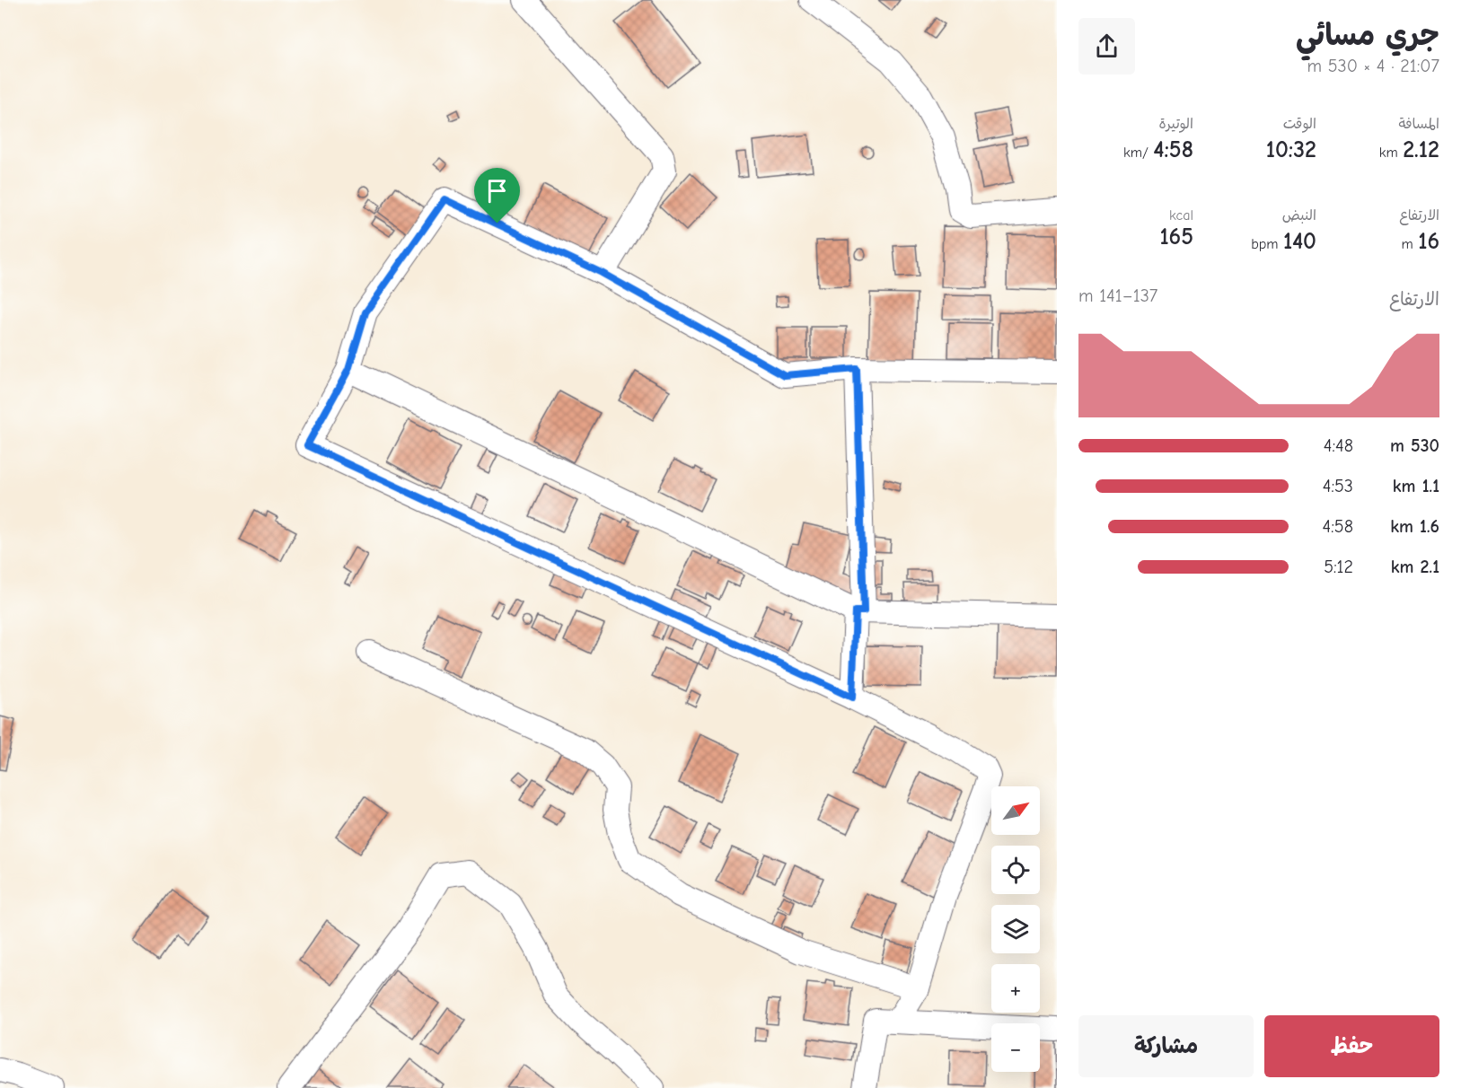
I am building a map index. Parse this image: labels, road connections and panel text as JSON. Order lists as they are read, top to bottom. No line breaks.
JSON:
{"north":"top right","page":{"heading":["جري مسائي","21:07 · 4 × 530 m"],"stats":[["المسافة","2.12 km"],["الوقت","10:32"],["الوتيرة","4:58 /km"],["الارتفاع","16 m"],["النبض","140 bpm"],["kcal","165"]],"chart":["الارتفاع","137–141 m"],"list":[{"name":"530 m","note":"4:48"},{"name":"1.1 km","note":"4:53"},{"name":"1.6 km","note":"4:58"},{"name":"2.1 km","note":"5:12"}],"map_buttons":["+","−"],"buttons":["حفظ","مشاركة"]}}
